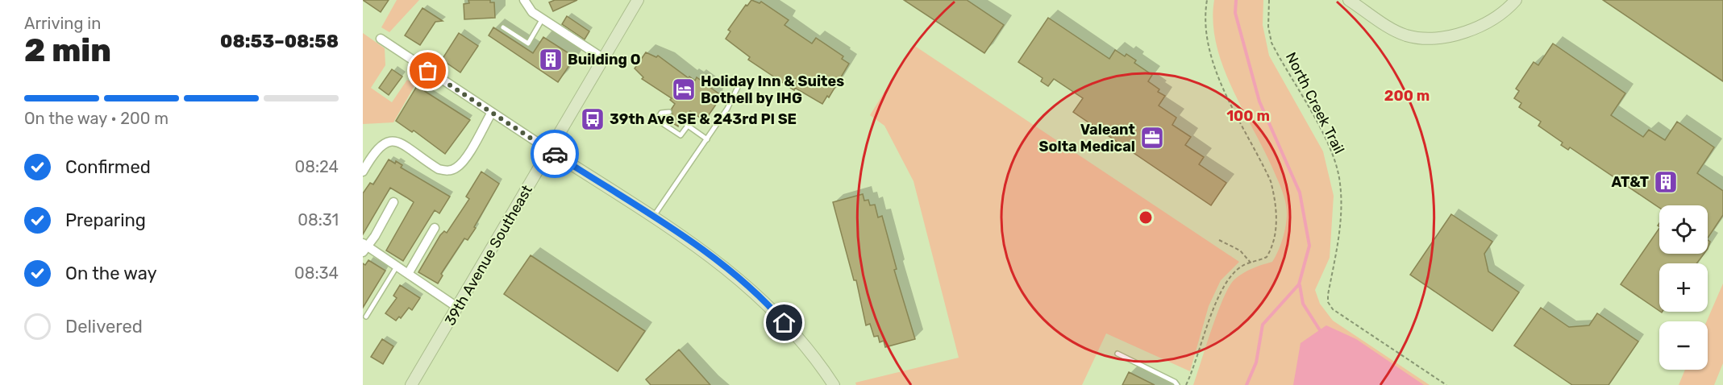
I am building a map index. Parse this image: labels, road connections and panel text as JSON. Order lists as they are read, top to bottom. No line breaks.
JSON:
{"streets":{"street":["39th Avenue Southeast"],"path":["North Creek Trail"]},"places":{"building":["Building O","AT&T"],"hotel":["Holiday Inn & Suites Bothell by IHG"],"bus stop":["39th Ave SE & 243rd Pl SE"],"office":["Valeant Solta Medical"]},"page":{"heading":["2 min","Arriving in","08:53–08:58"],"bar":"On the way · 200 m","list":[["Confirmed","08:24"],["Preparing","08:31"],["On the way","08:34"],"Delivered"],"map_buttons":["+","−"]},"rings":["200 m","100 m"]}
